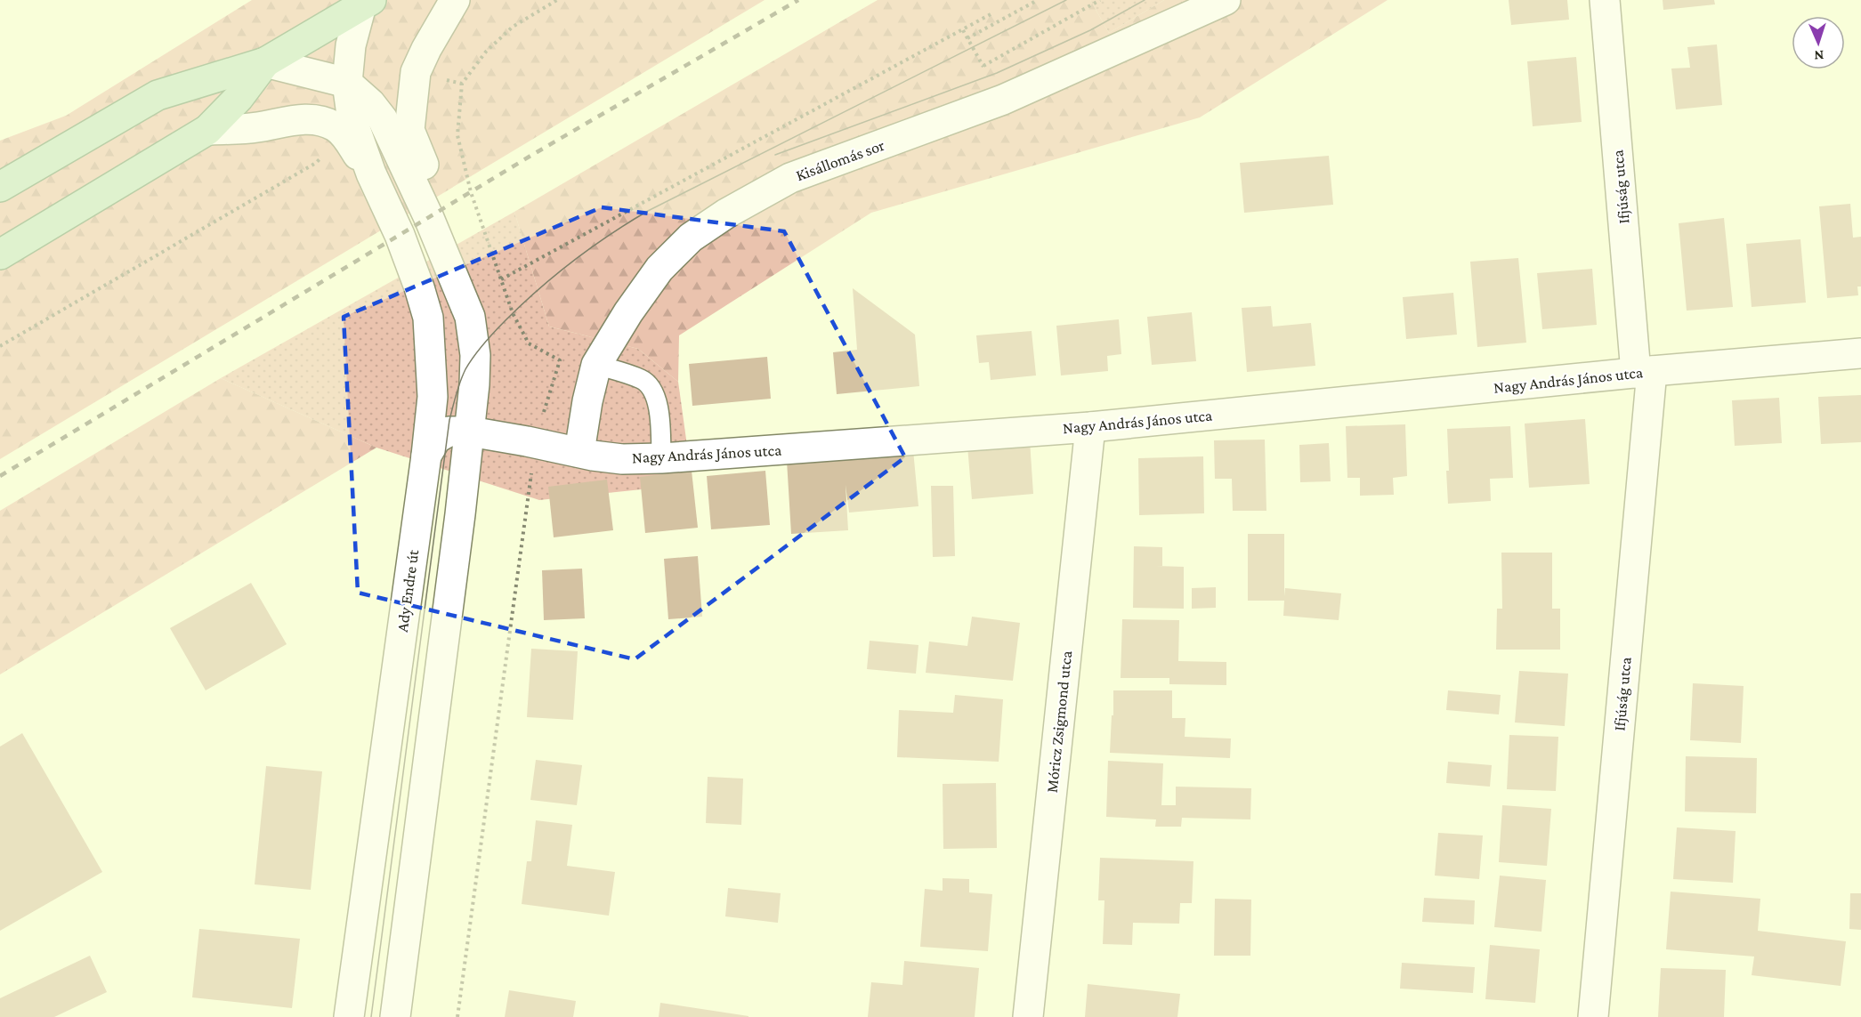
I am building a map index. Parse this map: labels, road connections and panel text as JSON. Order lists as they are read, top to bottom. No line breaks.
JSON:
{"streets":{"street":["Kisállomás sor","Ifjúság utca","Nagy András János utca","Ady Endre út","Móricz Zsigmond utca"]},"crossings":[["Kisállomás sor","Nagy András János utca"],["Ifjúság utca","Nagy András János utca"],["Nagy András János utca","Ady Endre út"],["Nagy András János utca","Móricz Zsigmond utca"]],"north":"bottom"}
